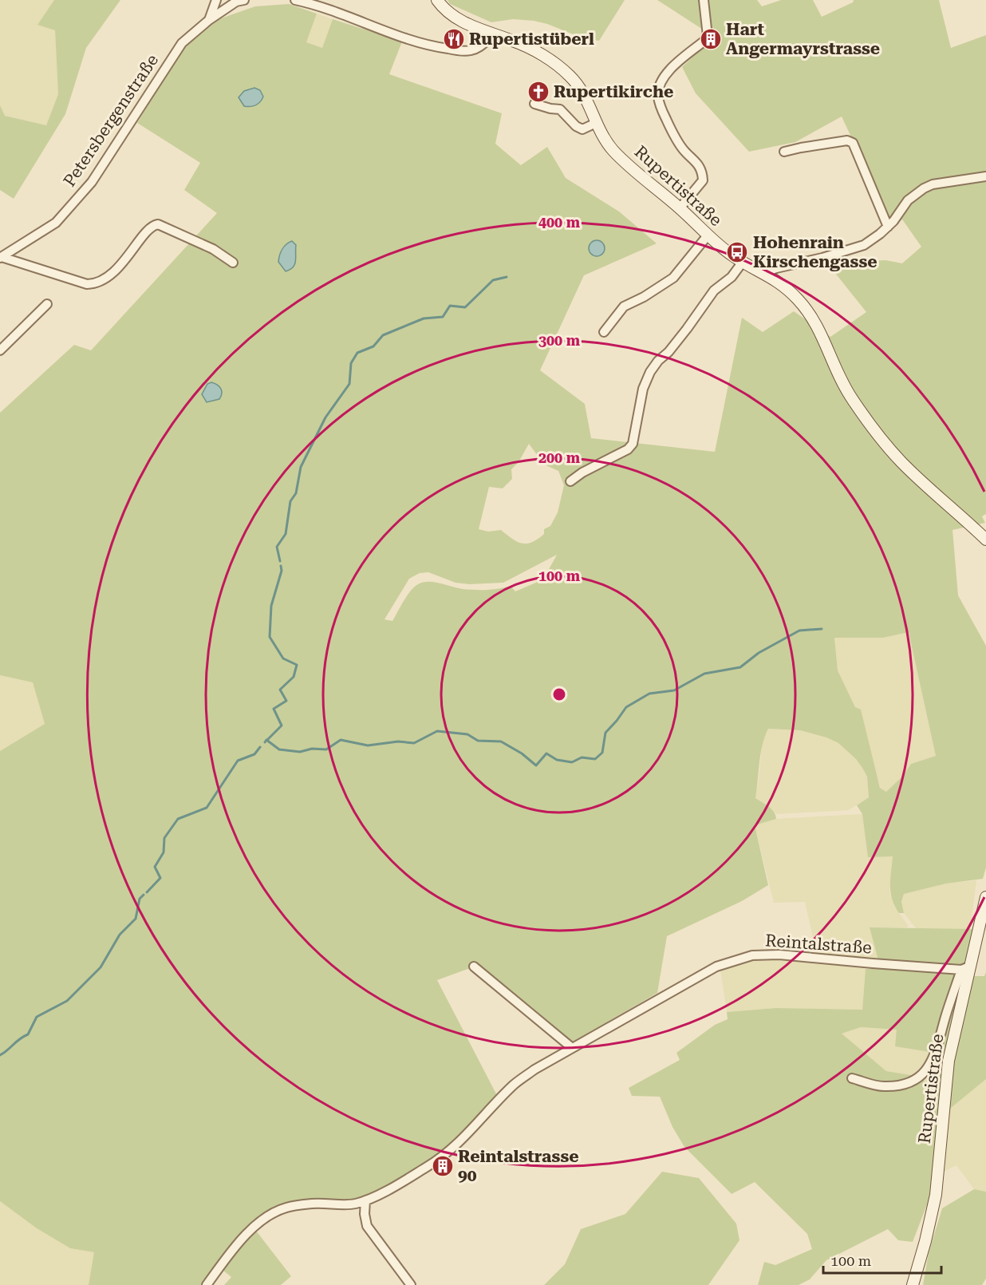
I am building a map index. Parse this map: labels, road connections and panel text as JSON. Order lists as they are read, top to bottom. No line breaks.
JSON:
{"streets":{"main road":["Rupertistraße"],"street":["Petersbergenstraße","Reintalstraße"]},"crossings":[["Rupertistraße","Reintalstraße"]],"places":{"restaurant":["Rupertistüberl"],"building":["Hart Angermayrstrasse","Reintalstrasse 90"],"church":["Rupertikirche"],"bus stop":["Hohenrain Kirschengasse"]},"scale_bar":"100 m","rings":["400 m","300 m","200 m","100 m"]}
